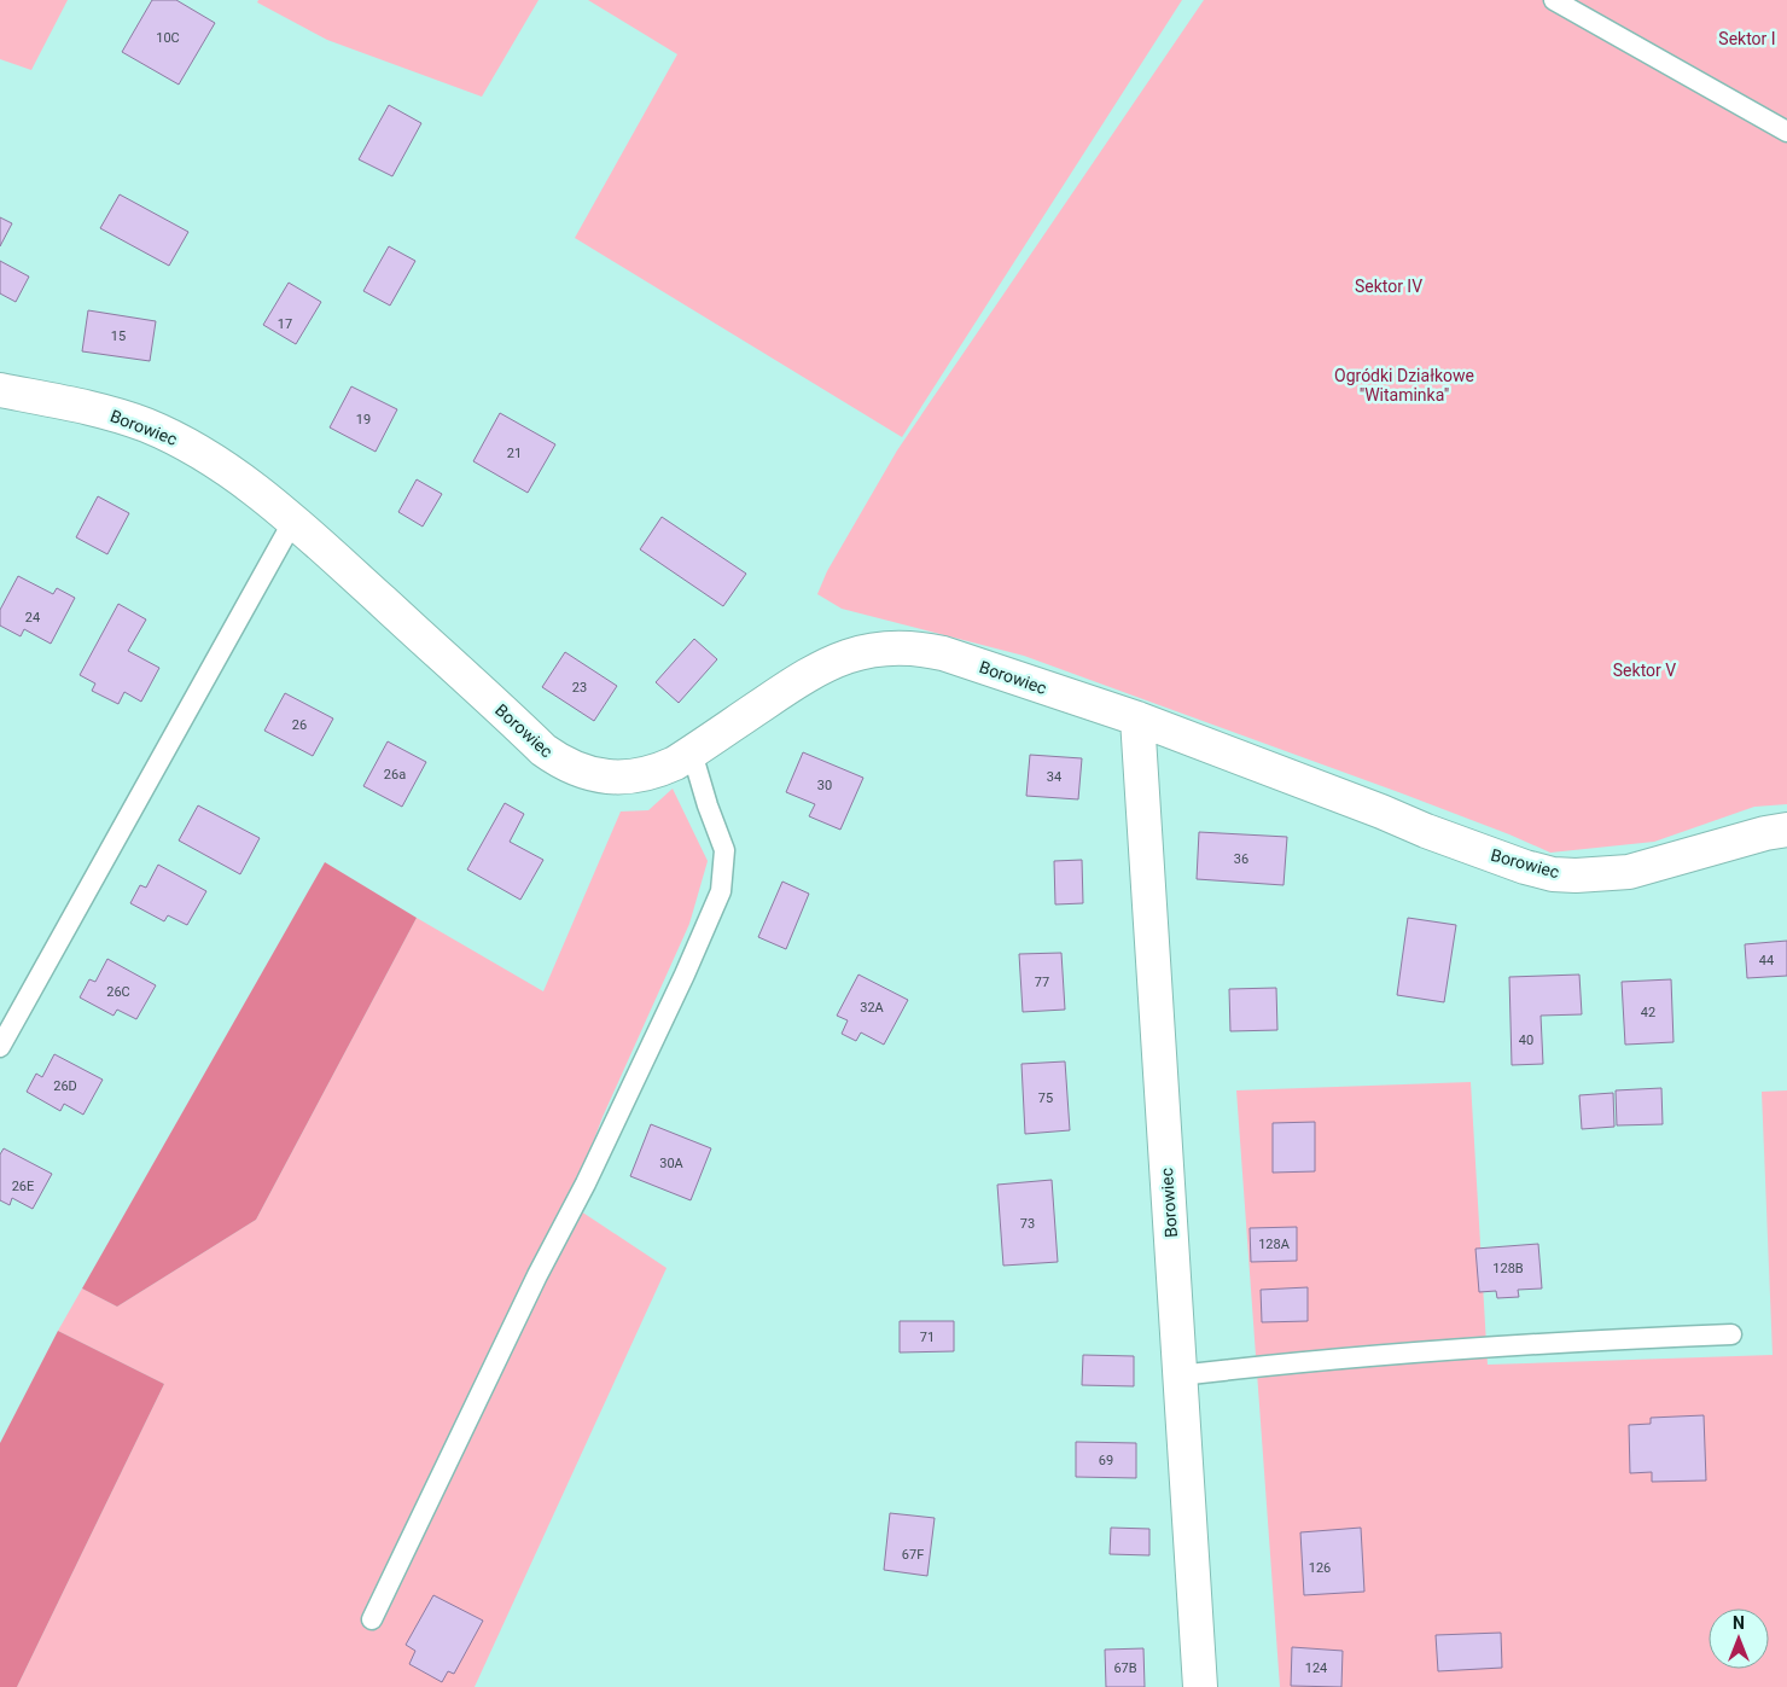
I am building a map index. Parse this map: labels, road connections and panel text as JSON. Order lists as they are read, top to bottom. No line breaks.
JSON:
{"streets":{"street":["Borowiec"]},"parks":["Sektor I","Sektor IV","Ogródki Działkowe \"Witaminka\"","Sektor V"],"house_numbers":["10C","17","15","19","21","24","23","26","26a","34","30","36","44","77","26C","32A","42","40","26D","75","30A","26E","73","128A","128B","71","69","67F","126","67B","124"],"north":"top"}
